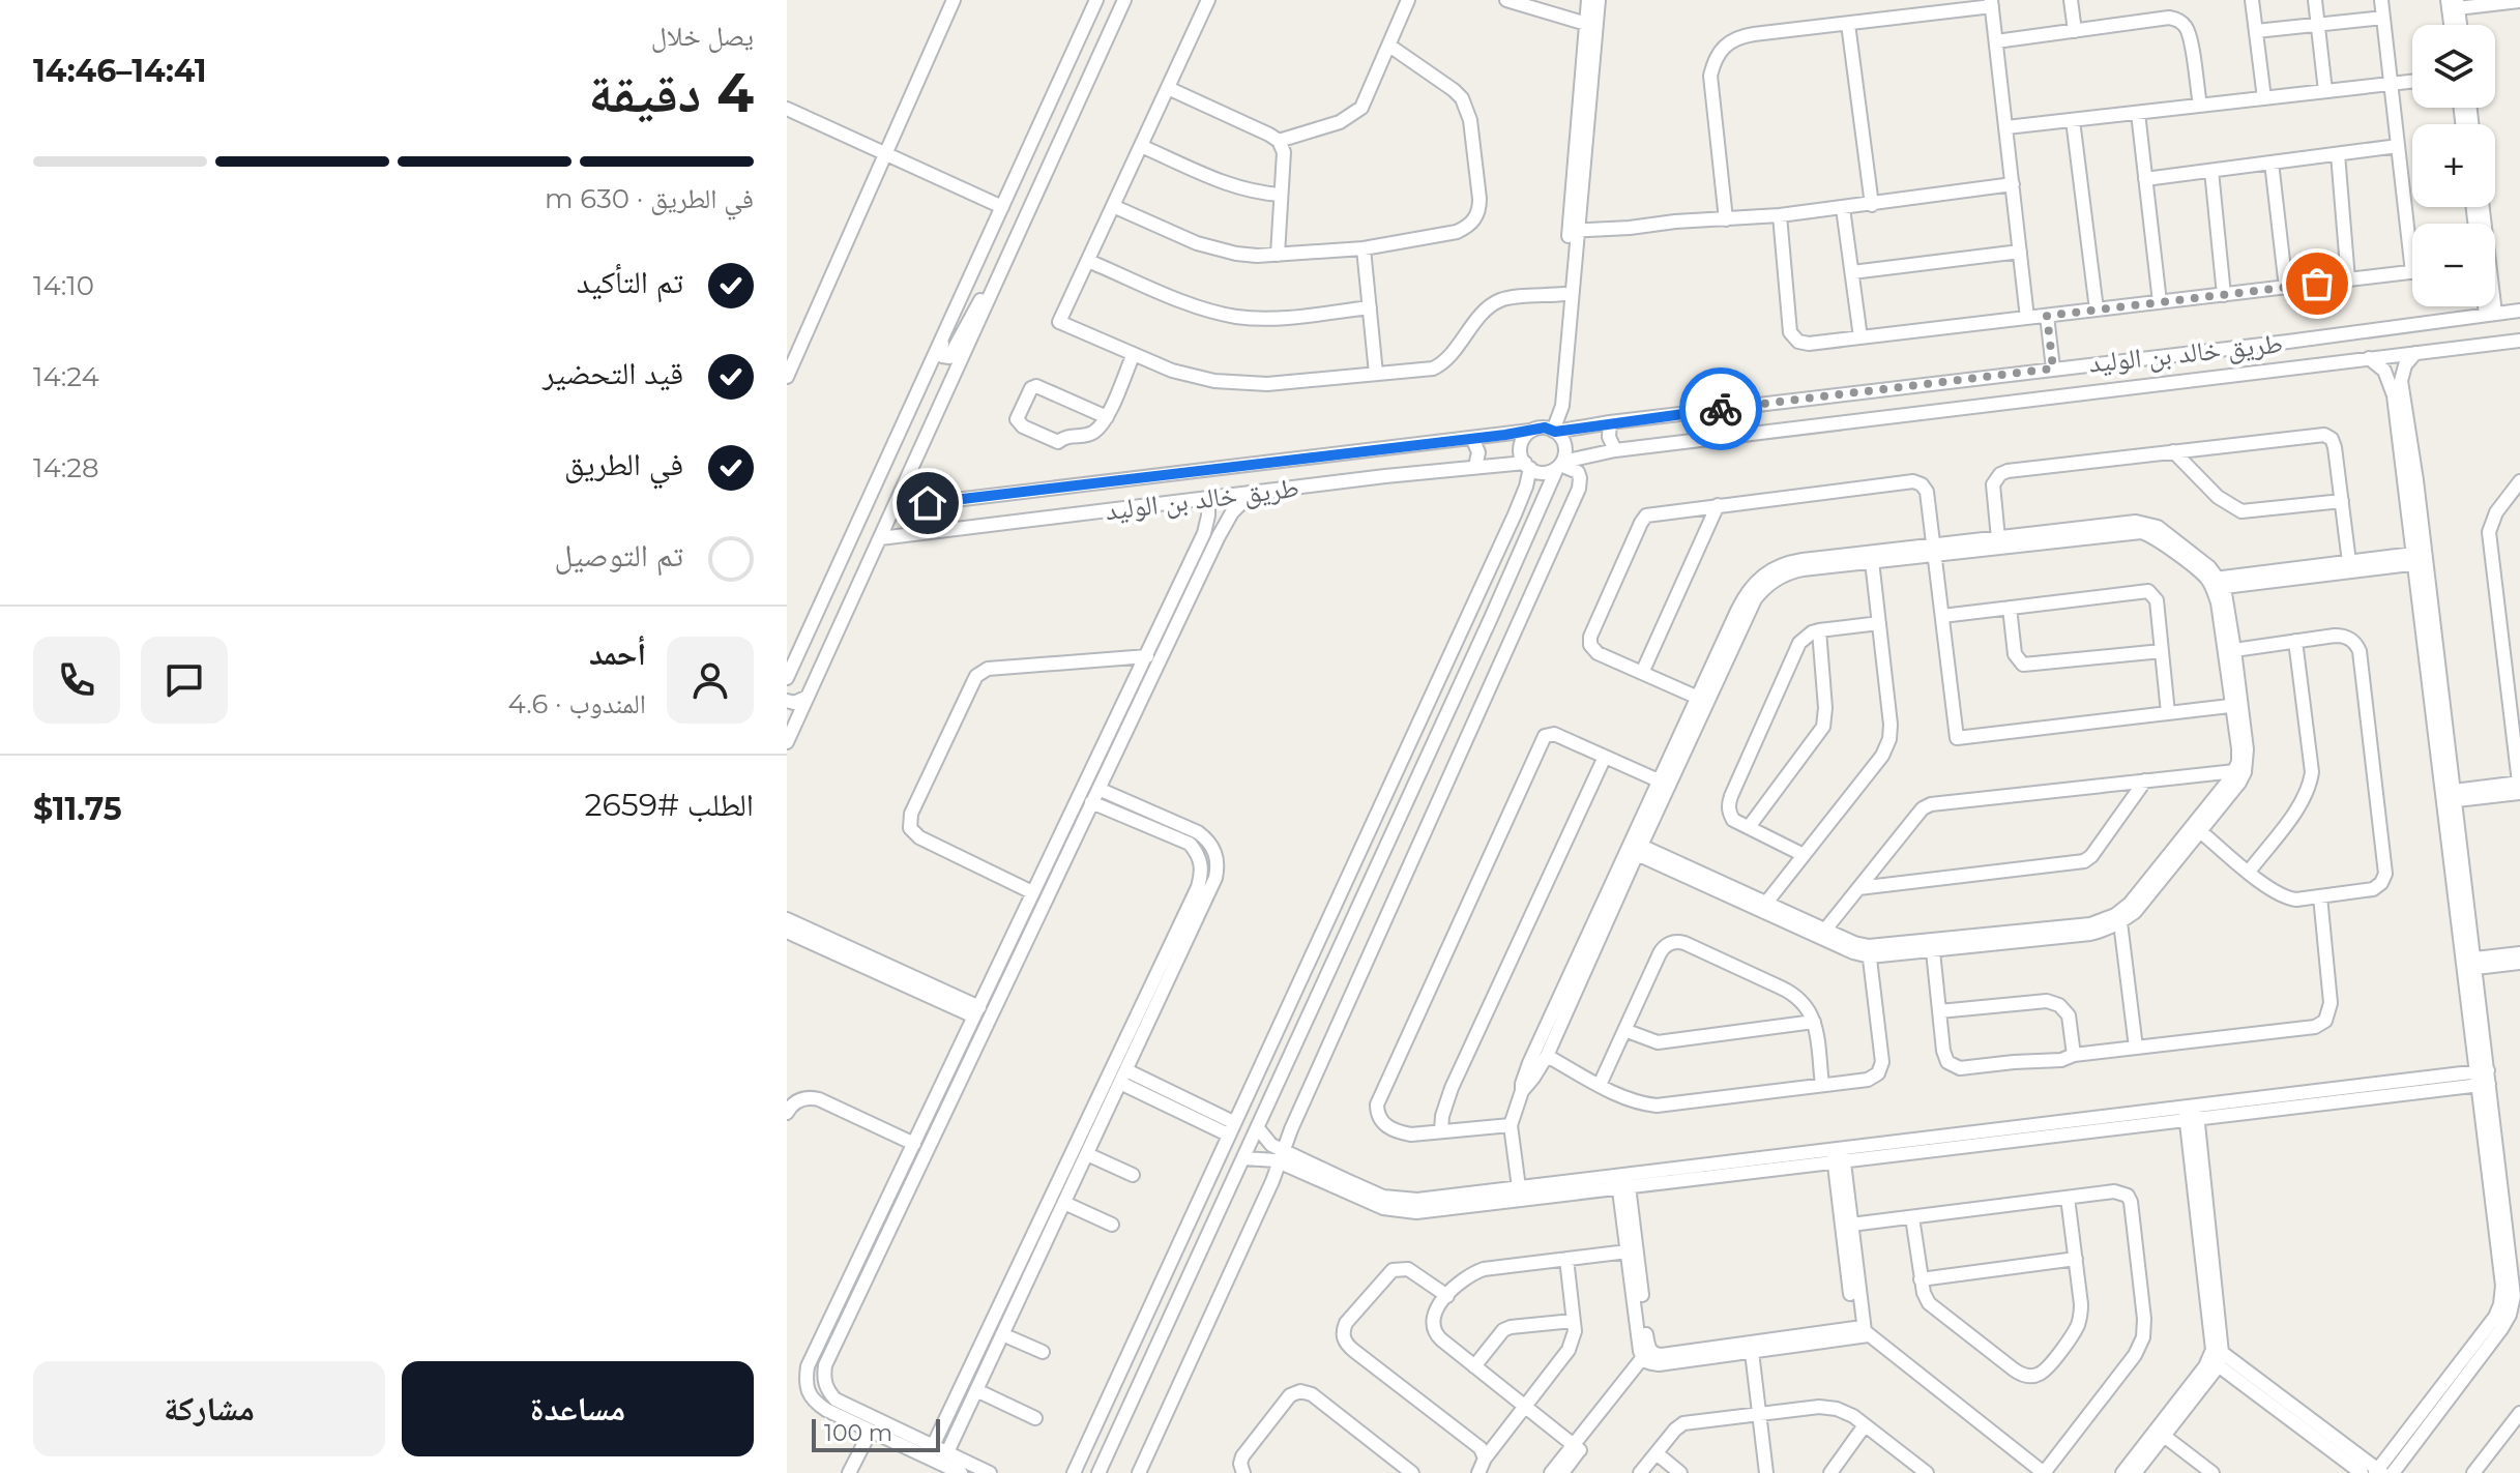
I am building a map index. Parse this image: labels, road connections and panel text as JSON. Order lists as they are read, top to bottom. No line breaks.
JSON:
{"streets":{"street":["طريق خالد بن الوليد"]},"scale_bar":"100 m","page":{"heading":["4 دقيقة","يصل خلال","14:41–14:46"],"panel":["أحمد","المندوب · 4.6","الطلب #2659","$11.75"],"map_buttons":["+","−"],"bar":"في الطريق · 630 m","list":[["تم التأكيد","14:10"],["قيد التحضير","14:24"],["في الطريق","14:28"],"تم التوصيل"],"buttons":["مساعدة","مشاركة"],"scale":"100 m"}}
